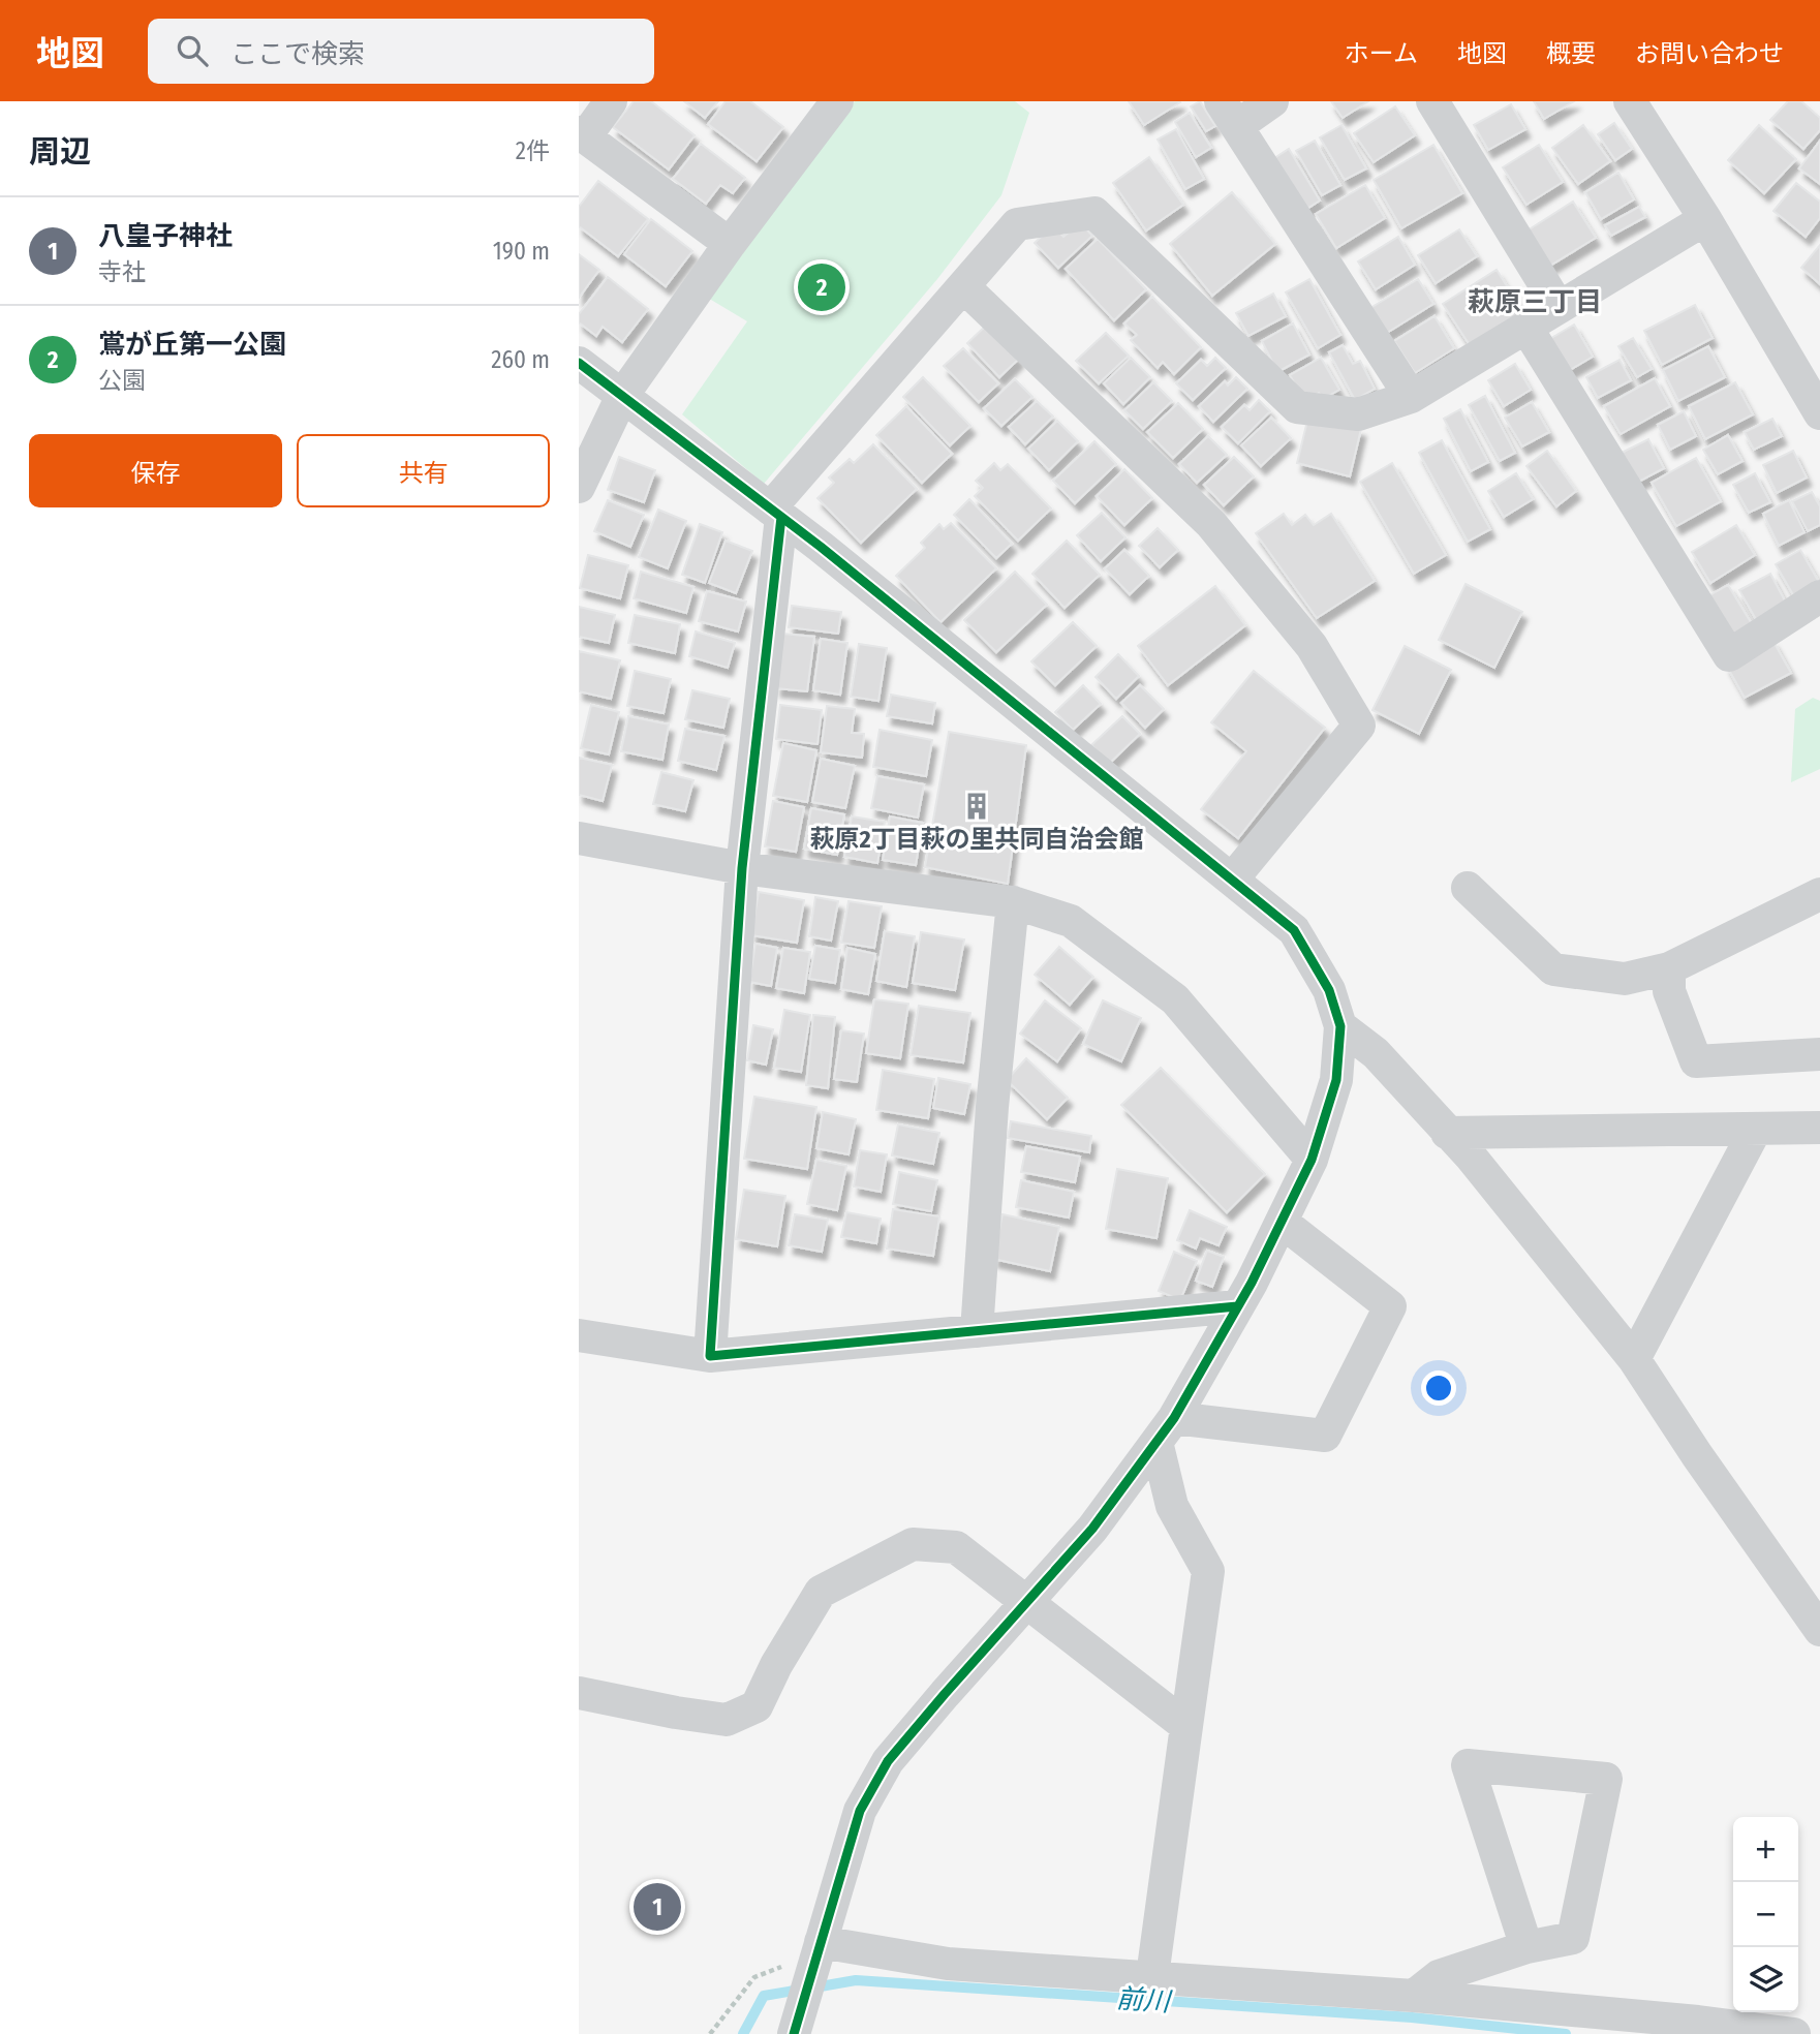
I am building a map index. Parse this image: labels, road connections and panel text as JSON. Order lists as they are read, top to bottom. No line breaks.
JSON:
{"districts":["萩原三丁目"],"water":["前川"],"places":{"building":["萩原2丁目萩の里共同自治会館"]},"page":{"header":"地図","search":"ここで検索","nav":["ホーム","地図","概要","お問い合わせ"],"heading":["周辺","2件"],"list":[{"mark":"1","name":"八皇子神社","note":"寺社","value":"190 m"},{"mark":"2","name":"鴬が丘第一公園","note":"公園","value":"260 m"}],"pins":["2","1"],"buttons":["保存","共有"],"map_buttons":["+","−"]}}
